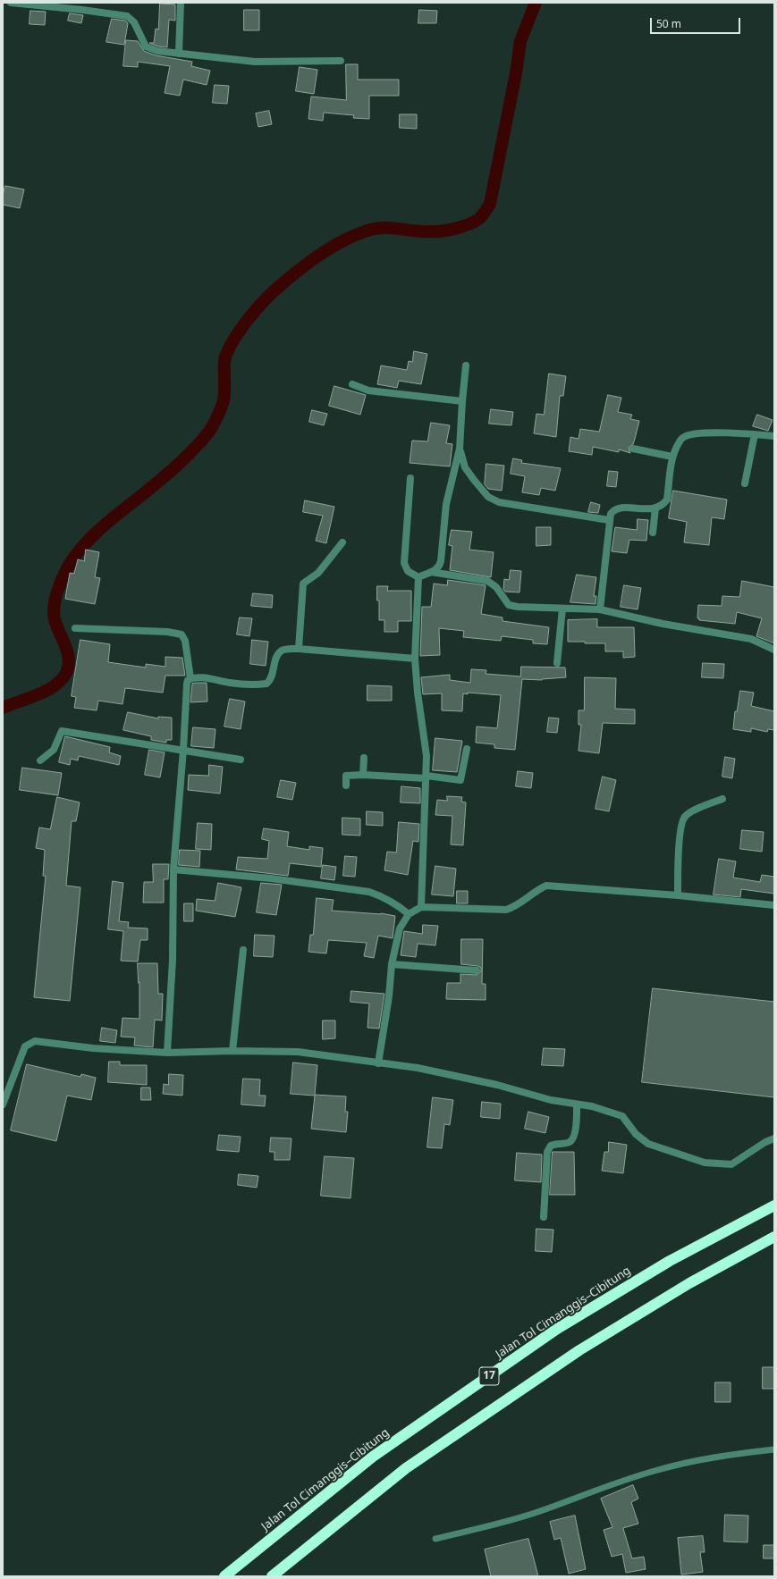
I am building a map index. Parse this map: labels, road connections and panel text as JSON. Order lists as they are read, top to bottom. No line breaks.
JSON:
{"streets":{"highway":["Jalan Tol Cimanggis–Cibitung","17"]},"scale_bar":"50 m"}
